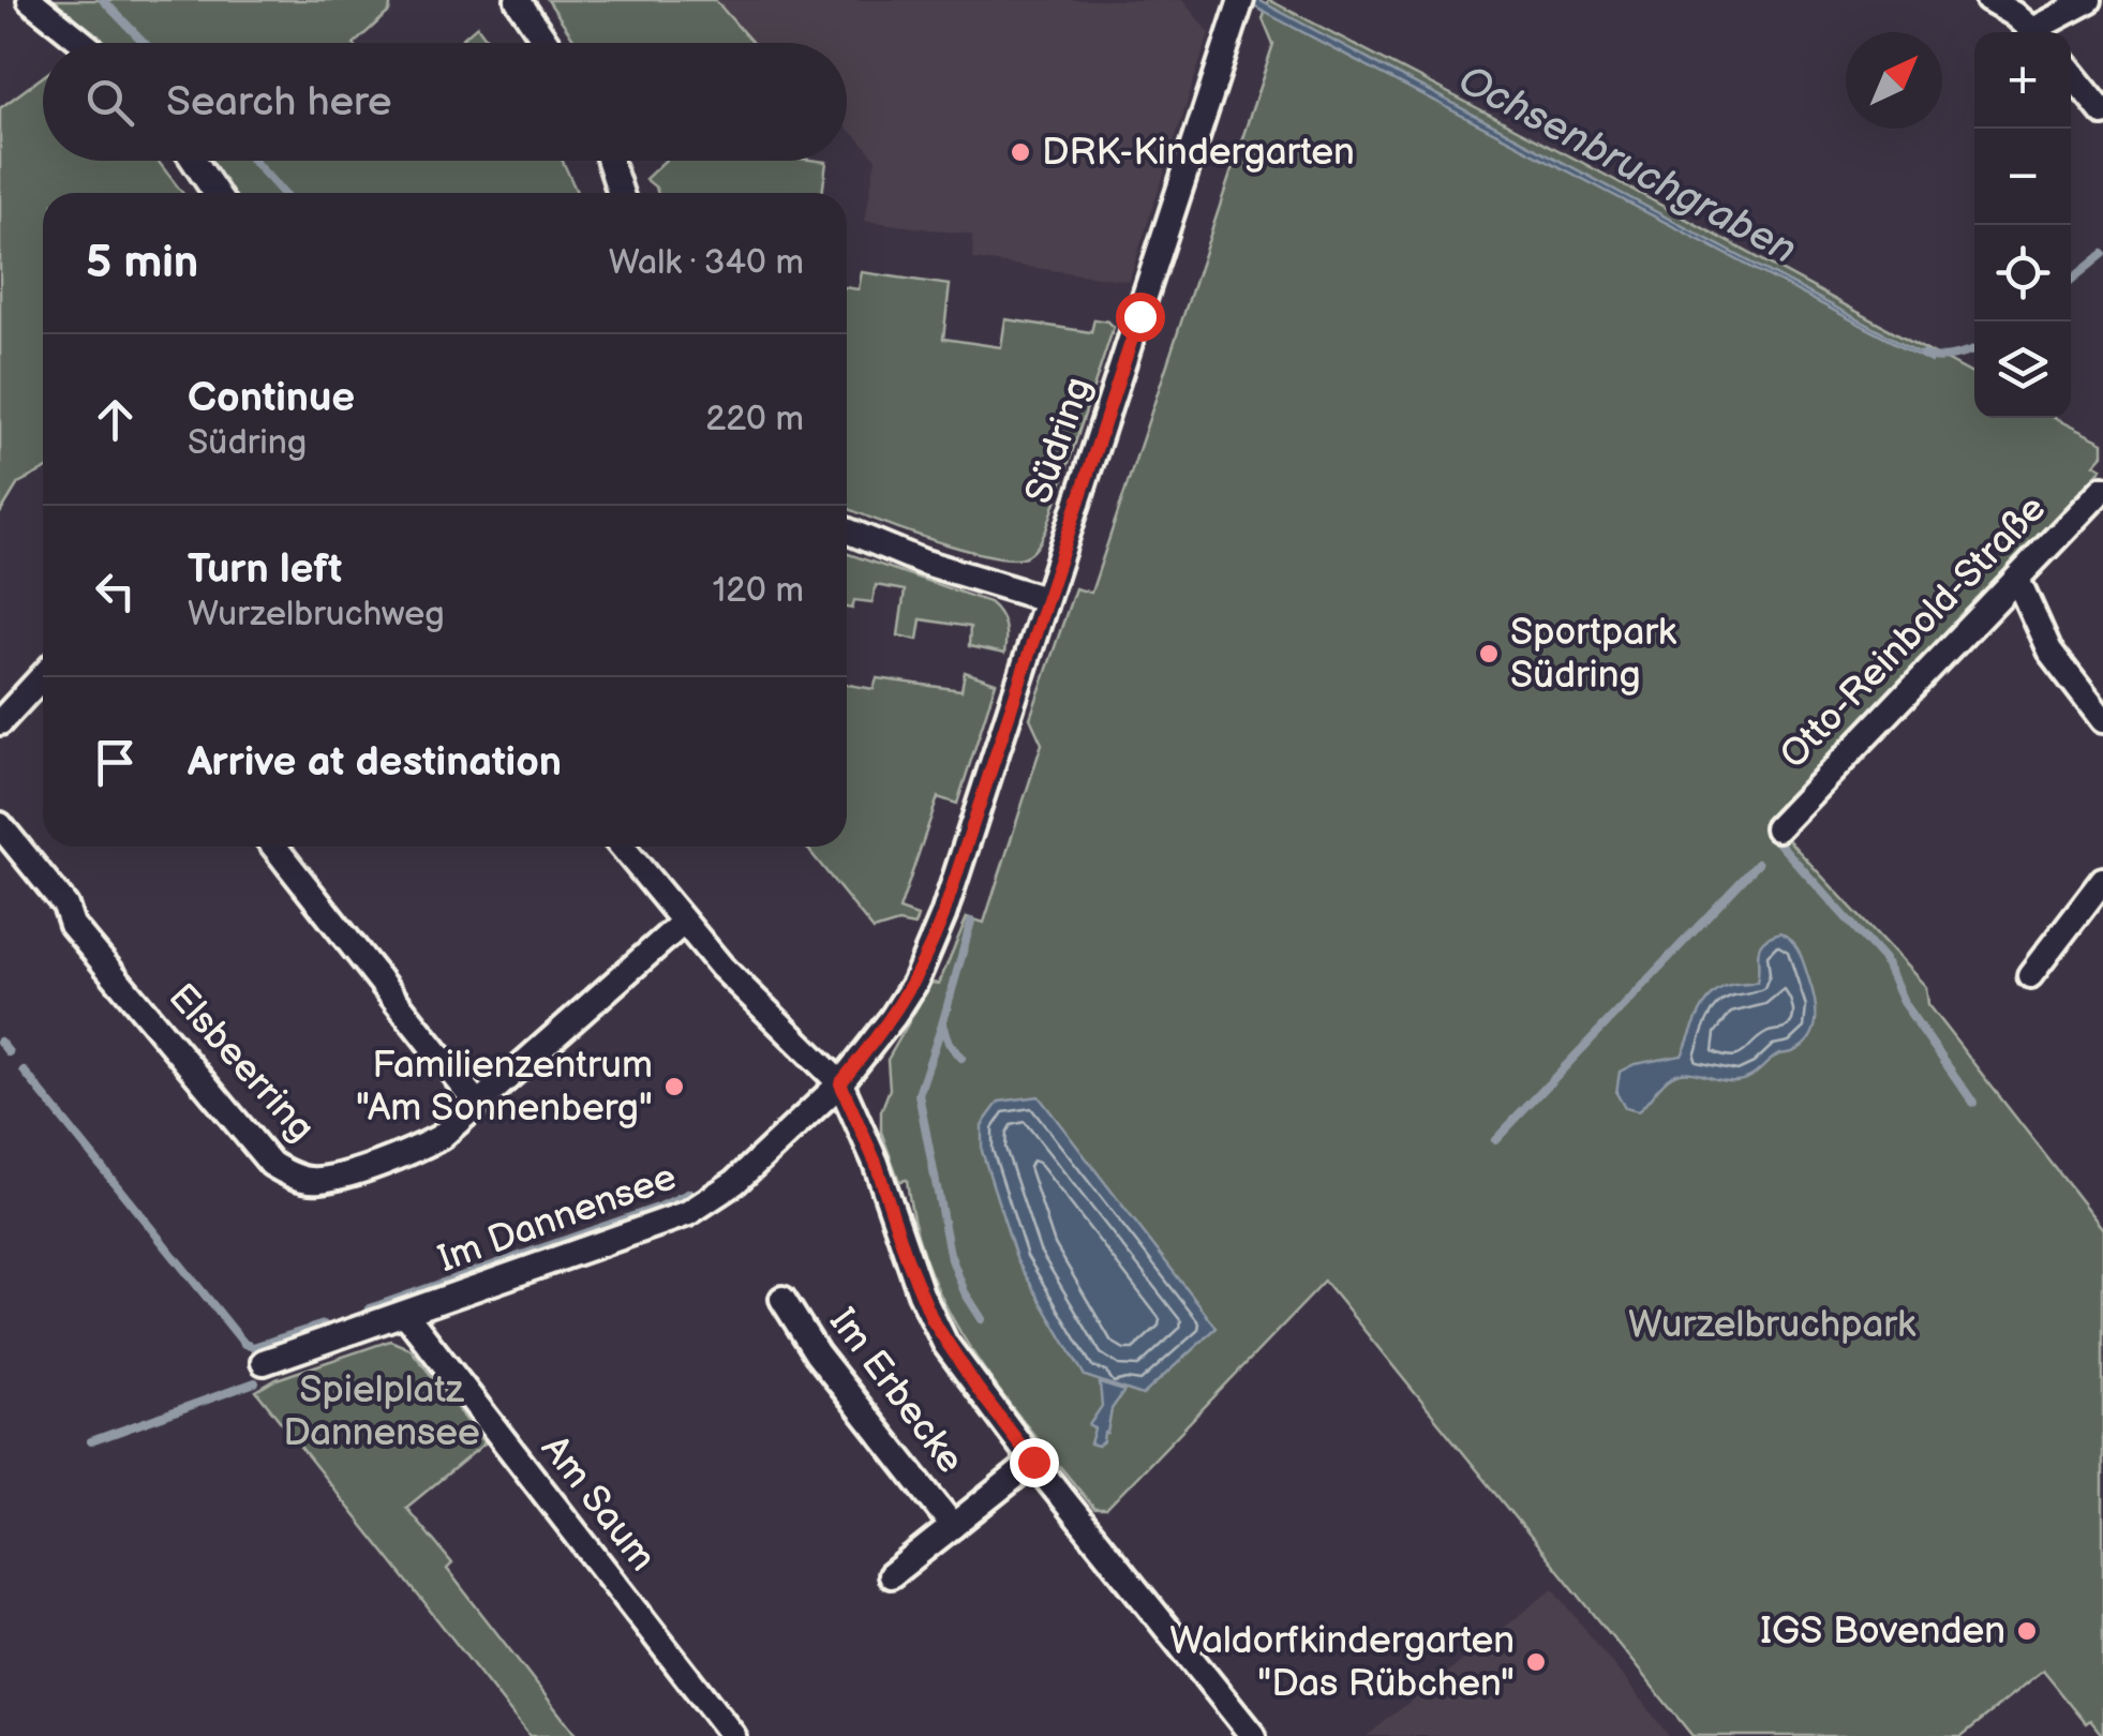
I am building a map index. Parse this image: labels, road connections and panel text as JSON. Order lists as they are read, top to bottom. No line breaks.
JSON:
{"streets":{"street":["Südring","Otto-Reinbold-Straße","Elsbeerring","Im Dannensee","Im Erbecke","Am Saum"]},"crossings":[["Südring","Im Dannensee"],["Im Dannensee","Am Saum"]],"water":["Ochsenbruchgraben"],"parks":["Wurzelbruchpark","Spielplatz Dannensee"],"places":["DRK-Kindergarten","Sportpark Südring","Familienzentrum \"Am Sonnenberg\"","IGS Bovenden","Waldorfkindergarten \"Das Rübchen\""],"north":"top right","page":{"map_buttons":["+","−"],"search":"Search here","heading":["5 min","Walk · 340 m"],"list":[["Continue","Südring","220 m"],["Turn left","Wurzelbruchweg","120 m"],"Arrive at destination"]}}
